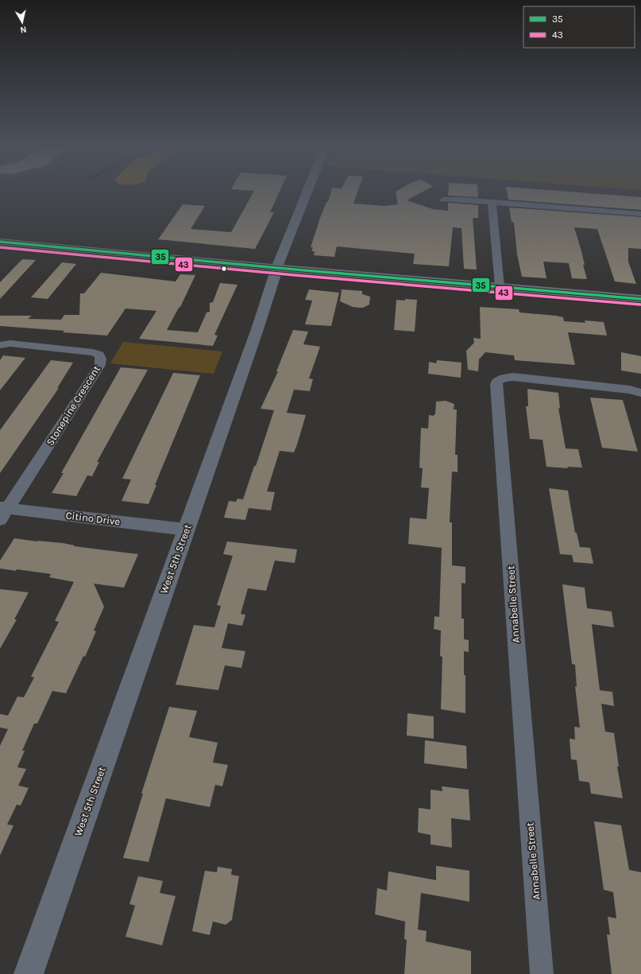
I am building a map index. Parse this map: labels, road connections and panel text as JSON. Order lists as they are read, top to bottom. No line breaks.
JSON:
{"streets":{"street":["Stonepine Crescent","Citino Drive","West 5th Street","Annabelle Street"]},"crossings":[["Stonepine Crescent","Citino Drive"],["Citino Drive","West 5th Street"]],"lines":["transit line 35","transit line 43"],"legend":["35","43"],"north":"bottom"}
